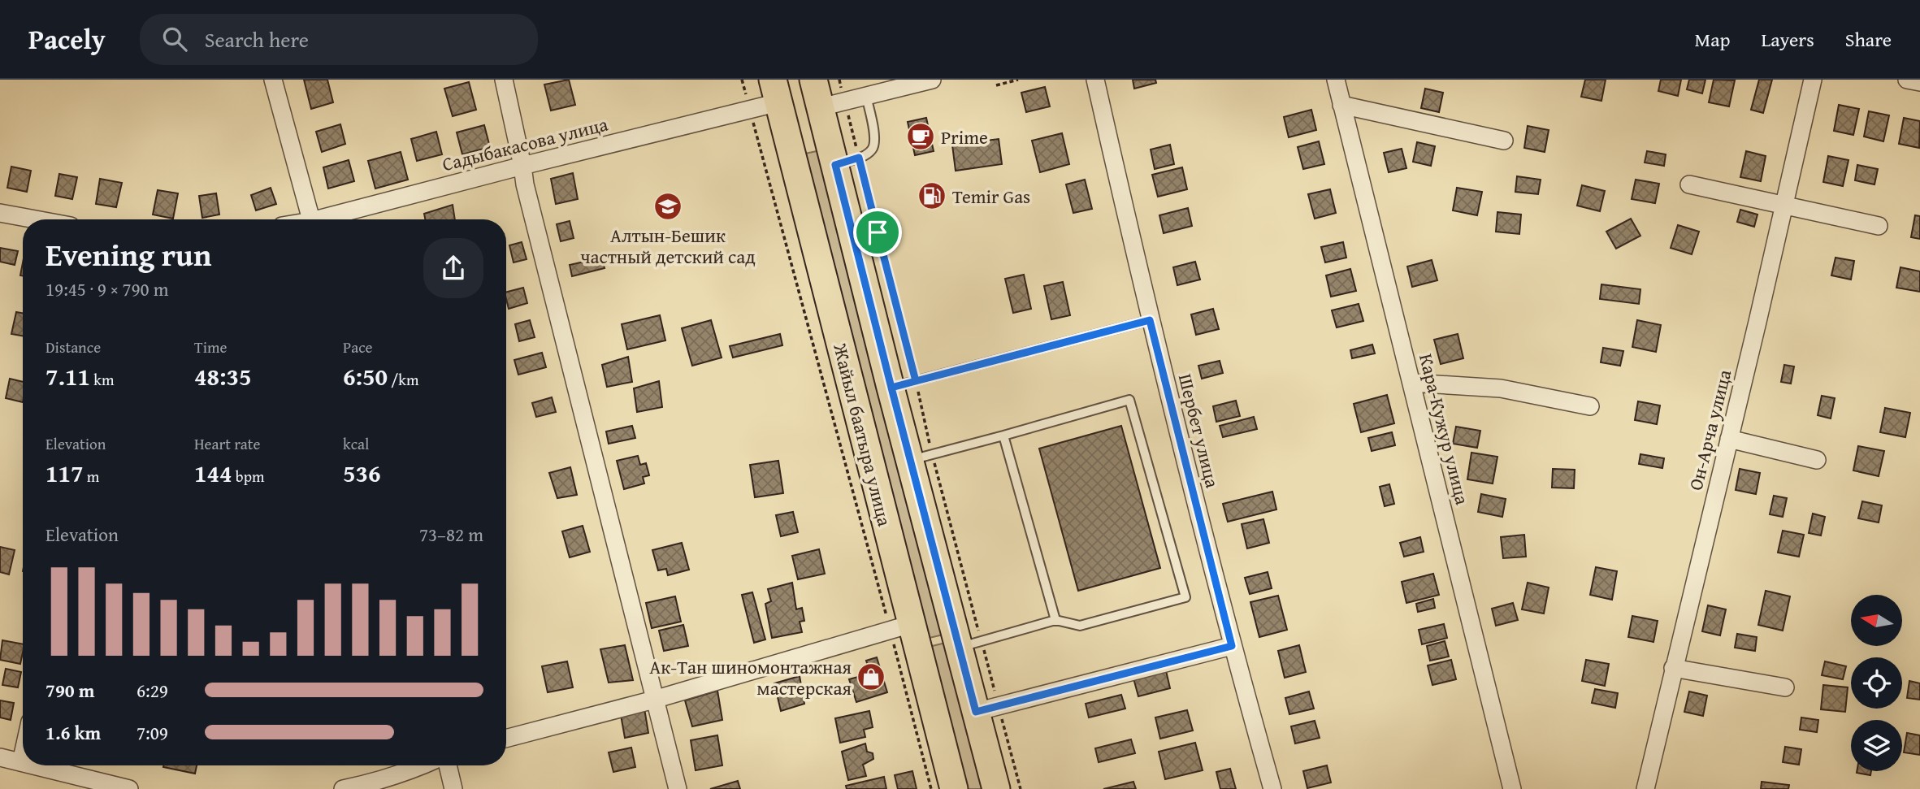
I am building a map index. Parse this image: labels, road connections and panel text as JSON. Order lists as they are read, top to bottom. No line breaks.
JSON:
{"streets":{"main road":["Жайыл баатыра улица"],"street":["Садыбакасова улица","Кара-Кужур улица","Он-Арча улица","Шербет улица"]},"crossings":[["Садыбакасова улица","Жайыл баатыра улица"]],"places":{"cafe":["Prime"],"fuel station":["Temir Gas"],"school or university":["Алтын-Бешик частный детский сад"],"shop":["Ак-Тан шиномонтажная мастерская"]},"north":"left","page":{"header":"Pacely","search":"Search here","nav":["Map","Layers","Share"],"heading":["Evening run","19:45 · 9 × 790 m"],"stats":[["Distance","7.11 km"],["Time","48:35"],["Pace","6:50 /km"],["Elevation","117 m"],["Heart rate","144 bpm"],["kcal","536"]],"chart":["Elevation","73–82 m"],"list":[{"name":"790 m","note":"6:29"},{"name":"1.6 km","note":"7:09"}]}}
